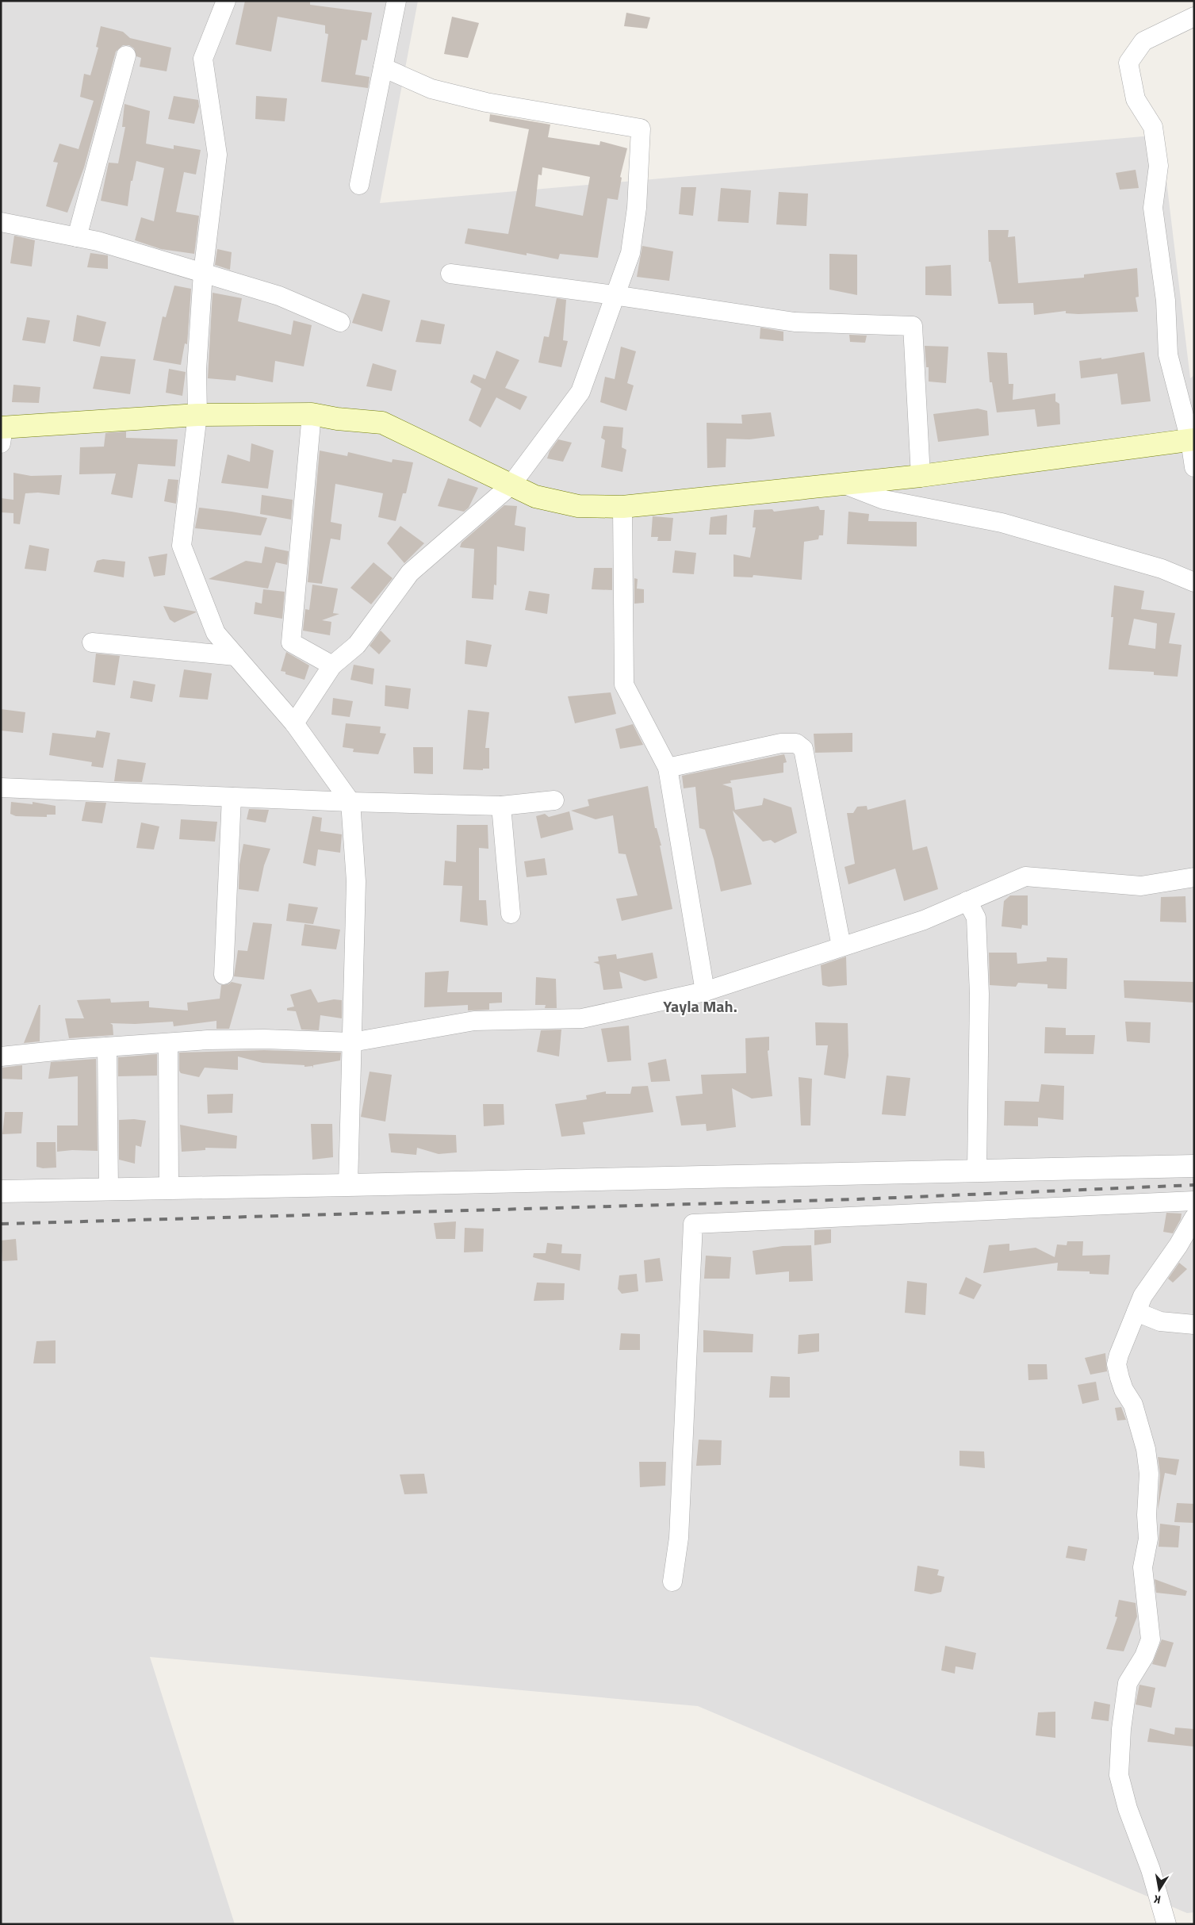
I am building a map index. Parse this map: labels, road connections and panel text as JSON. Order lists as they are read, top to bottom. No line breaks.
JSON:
{"districts":["Yayla Mah."],"north":"bottom"}
